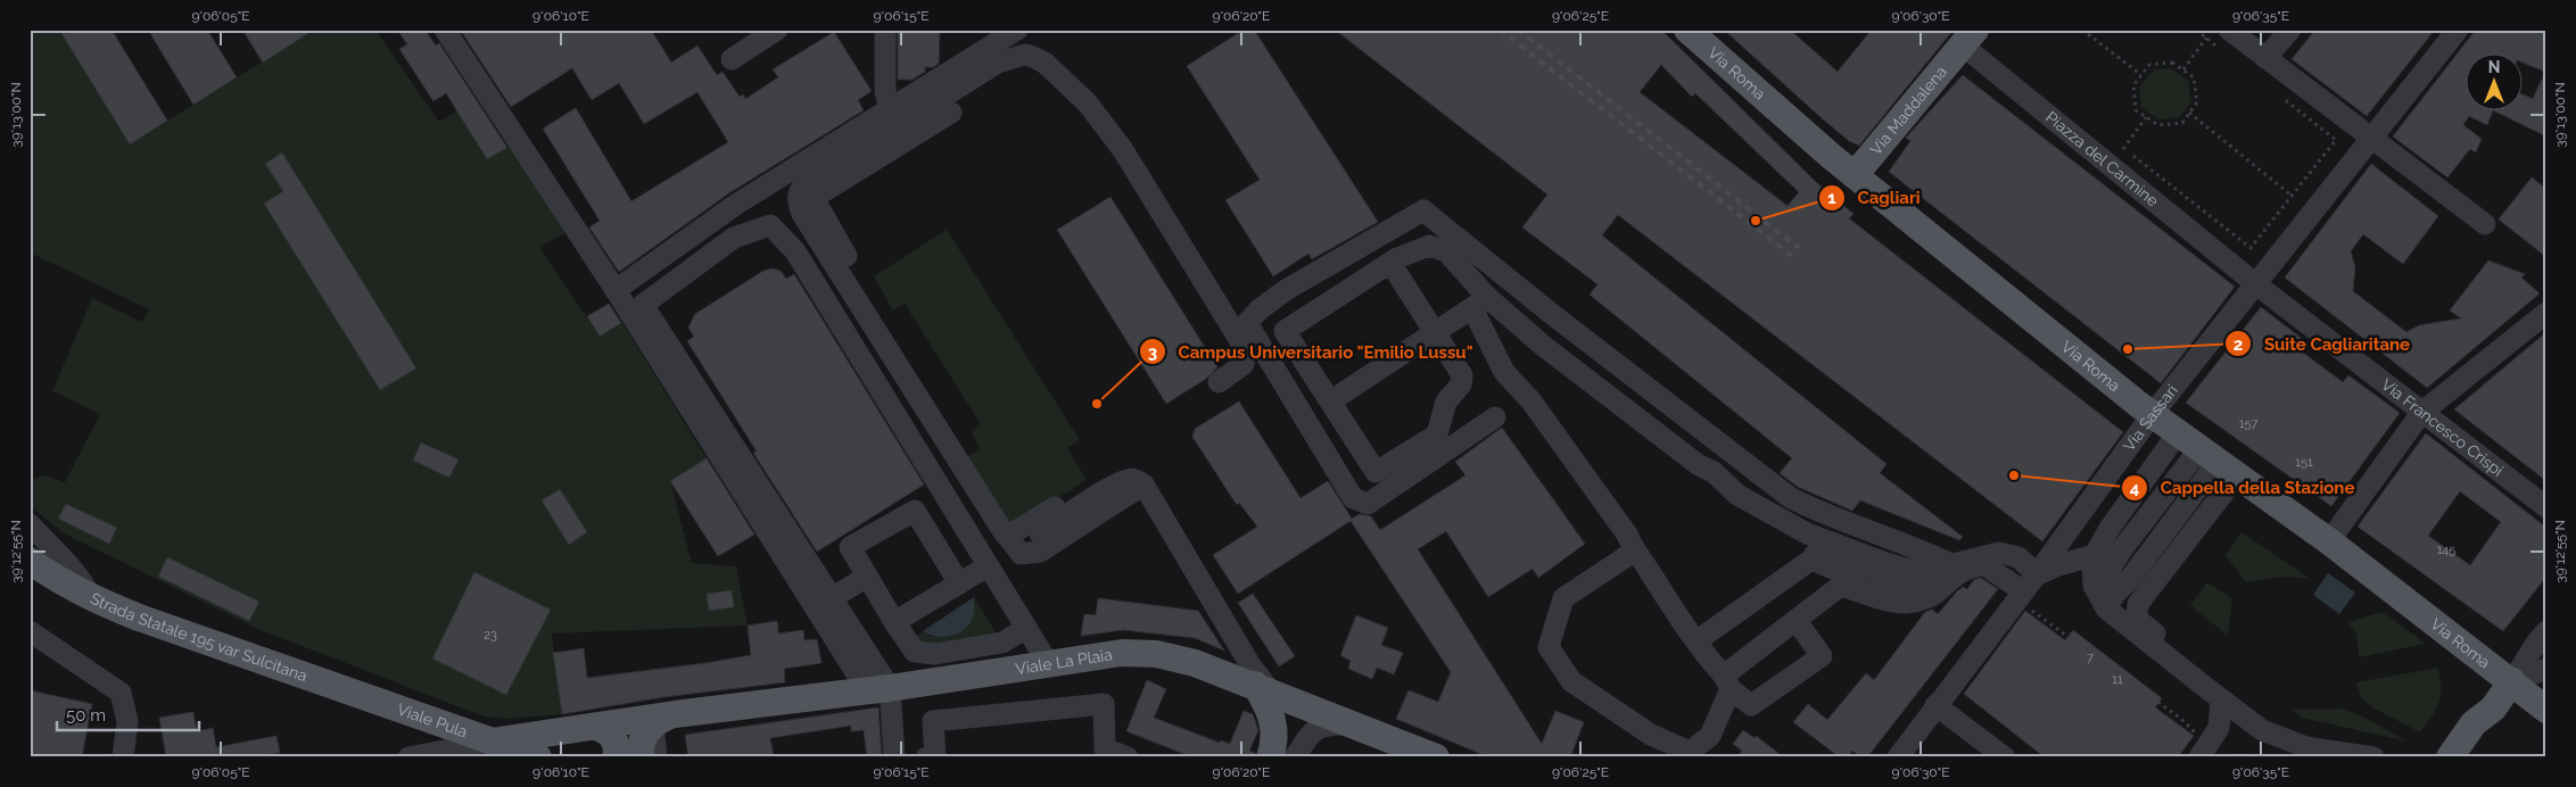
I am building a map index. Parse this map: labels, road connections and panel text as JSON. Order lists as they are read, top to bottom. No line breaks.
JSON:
{"streets":{"main road":["Via Roma","Via Maddalena","Strada Statale 195 var Sulcitana","Viale La Plaia","Viale Pula"],"street":["Piazza del Carmine","Via Sassari","Via Francesco Crispi"]},"crossings":[["Via Roma","Via Maddalena"],["Via Roma","Via Sassari"],["Via Maddalena","Piazza del Carmine"],["Piazza del Carmine","Via Sassari"],["Piazza del Carmine","Via Francesco Crispi"],["Via Sassari","Via Francesco Crispi"],["Strada Statale 195 var Sulcitana","Viale Pula"],["Viale La Plaia","Viale Pula"]],"places":["Cagliari","Suite Cagliaritane","Campus Universitario \"Emilio Lussu\"","Cappella della Stazione"],"house_numbers":["157","151","145","23","7","11"],"scale_bar":"50 m","north":"top","coordinates":["9°06'05\"E","9°06'10\"E","9°06'15\"E","9°06'20\"E","9°06'25\"E","9°06'30\"E","9°06'35\"E","39°13'00\"N","39°12'55\"N"]}
